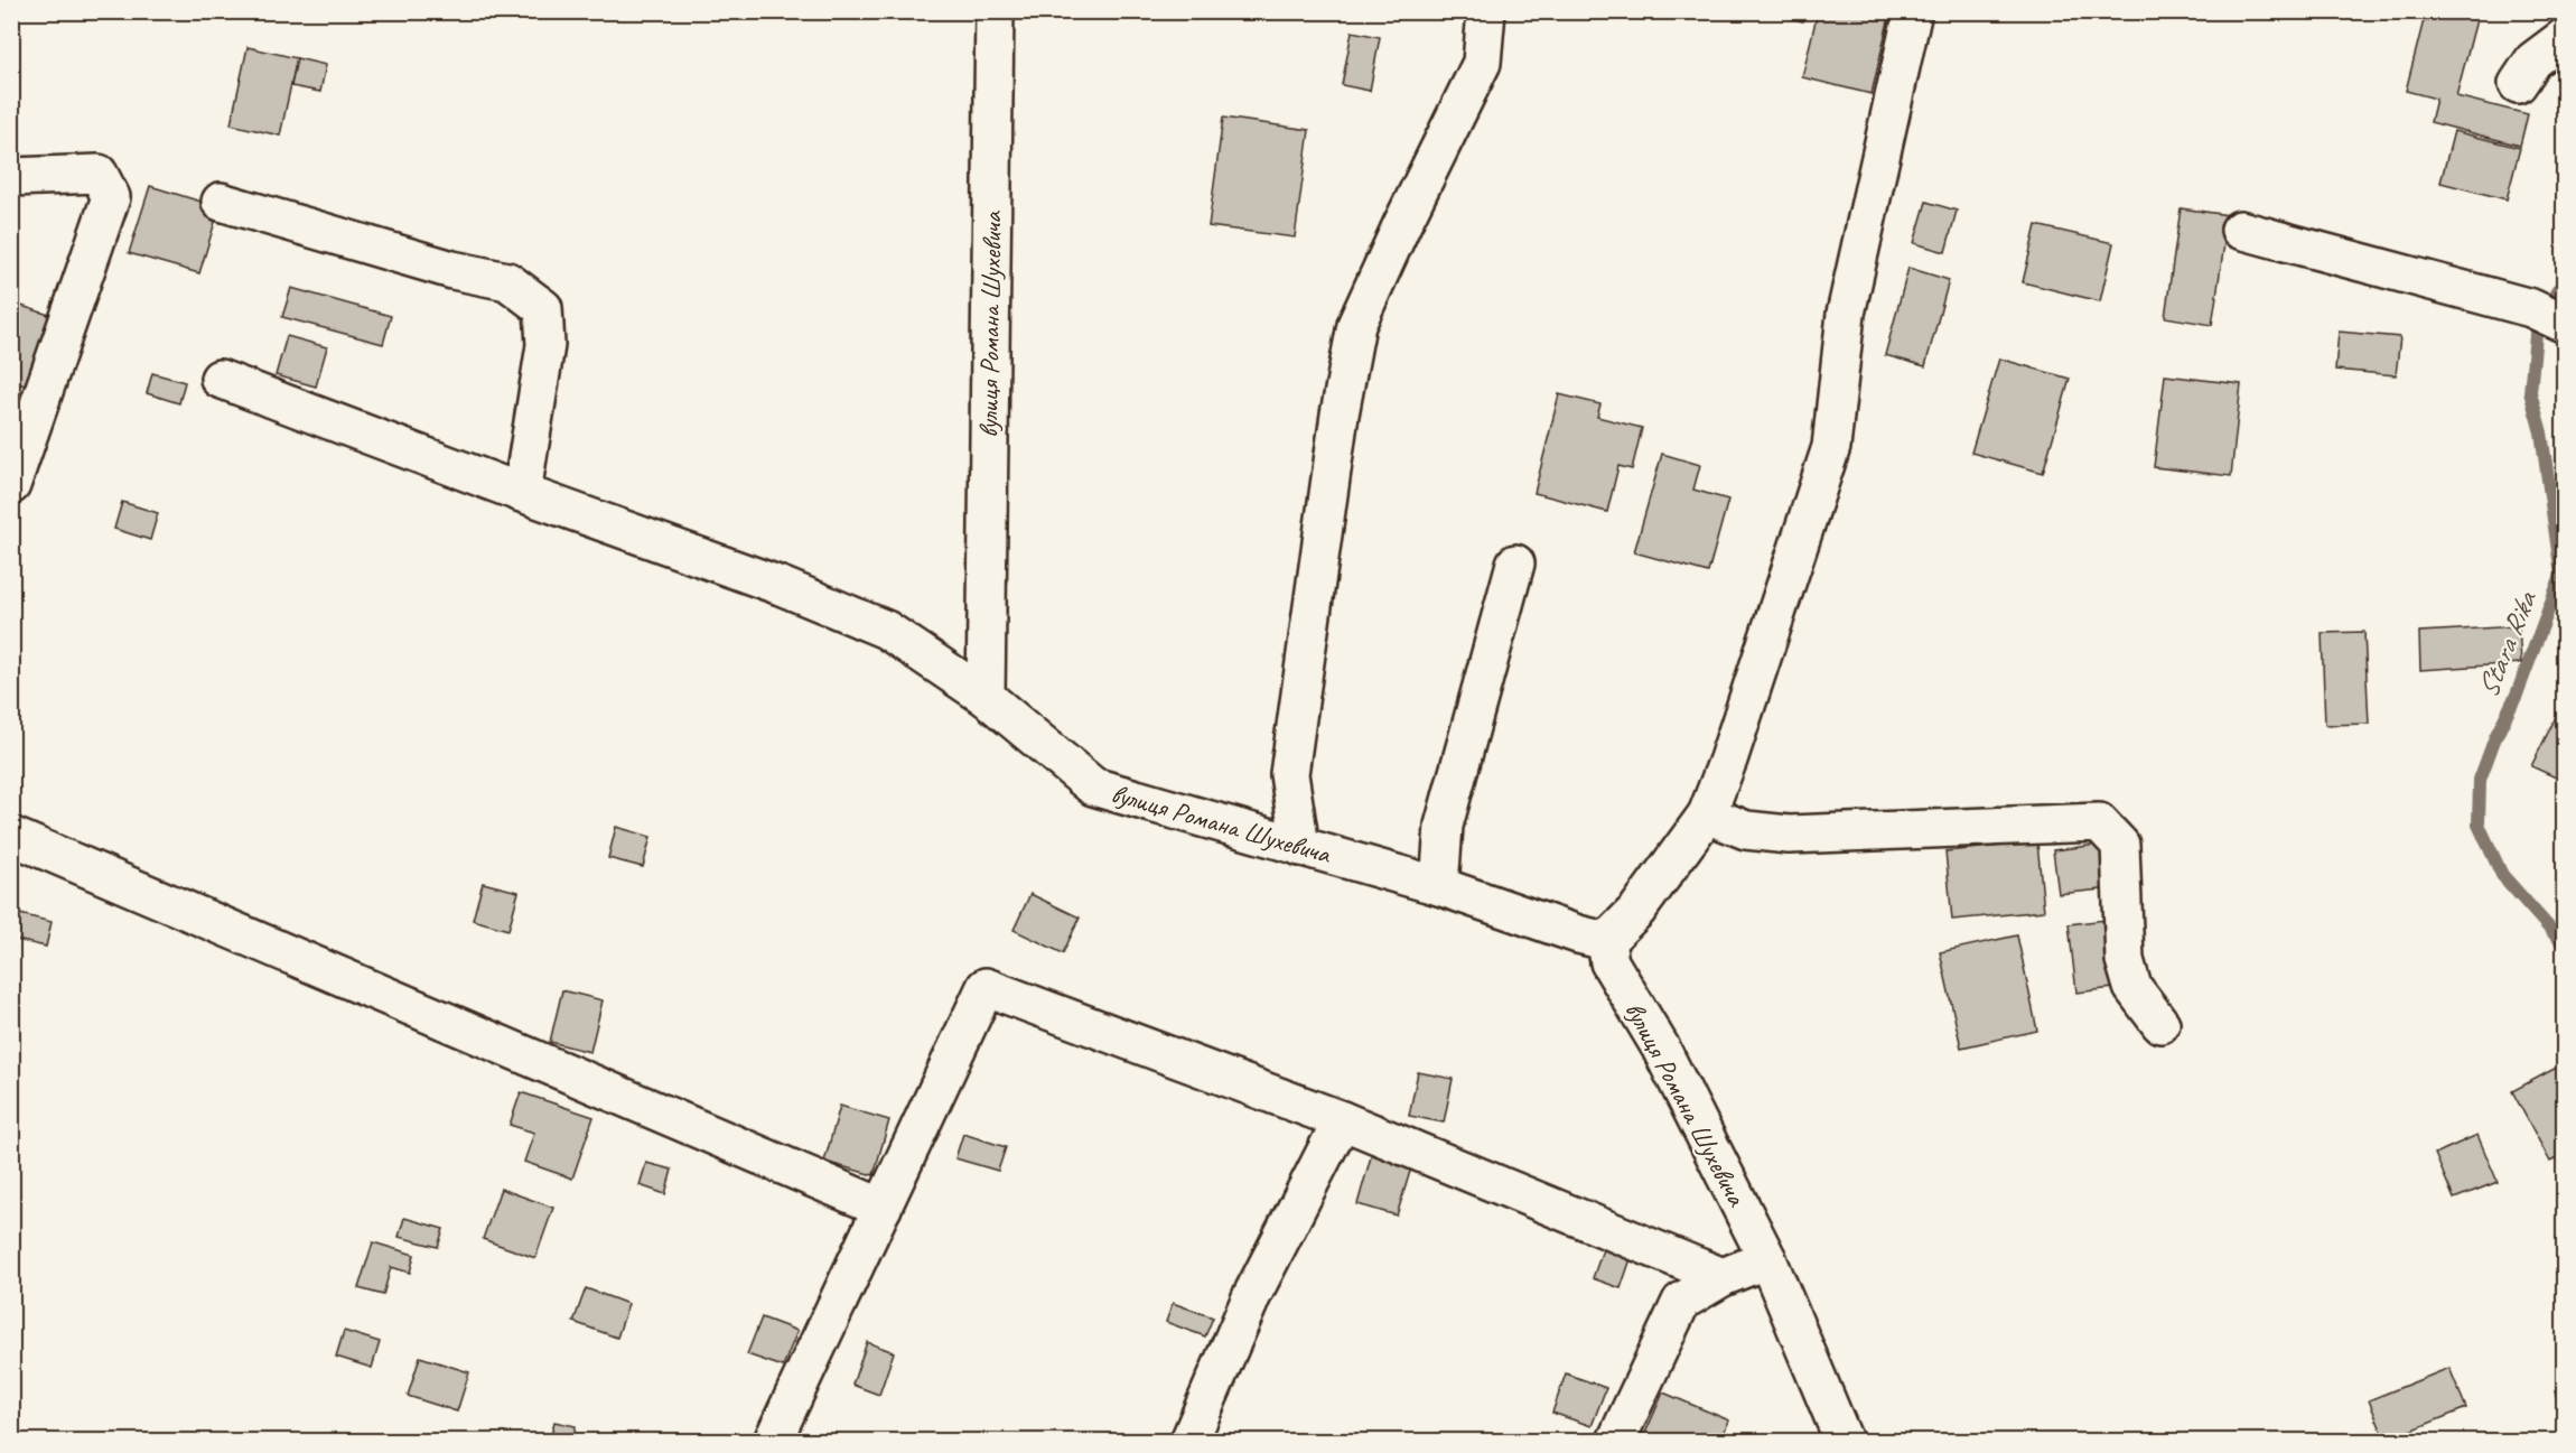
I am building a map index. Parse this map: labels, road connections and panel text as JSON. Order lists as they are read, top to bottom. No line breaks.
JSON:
{"streets":{"street":["вулиця Романа Шухевича"]},"water":["Stara Rika"]}
